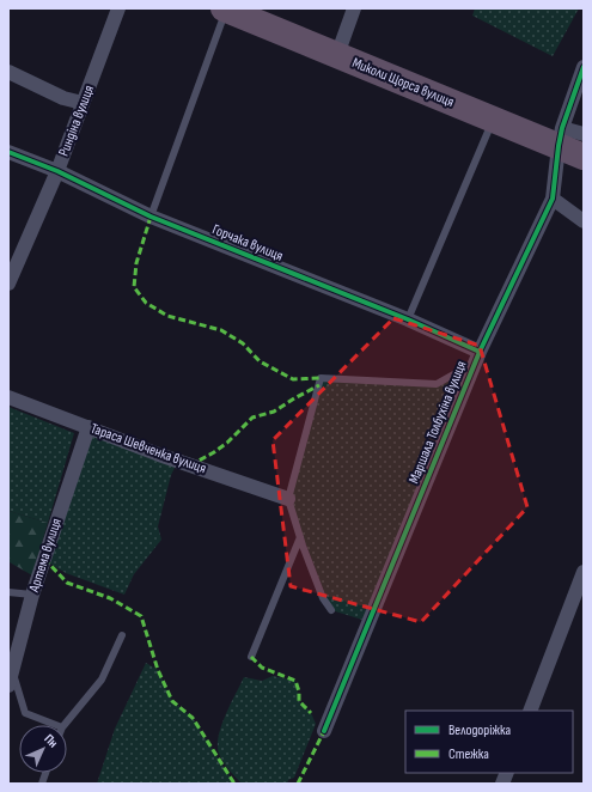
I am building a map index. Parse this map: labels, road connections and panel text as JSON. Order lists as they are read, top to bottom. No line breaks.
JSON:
{"streets":{"highway":["Миколи Щорса вулиця"],"street":["Риндіна вулиця","Горчака вулиця","Маршала Толбухіна вулиця","Тараса Шевченка вулиця","Артема вулиця"]},"crossings":[["Миколи Щорса вулиця","Маршала Толбухіна вулиця"],["Риндіна вулиця","Горчака вулиця"],["Горчака вулиця","Маршала Толбухіна вулиця"],["Тараса Шевченка вулиця","Артема вулиця"]],"legend":["Велодоріжка","Стежка"],"north":"top right"}
